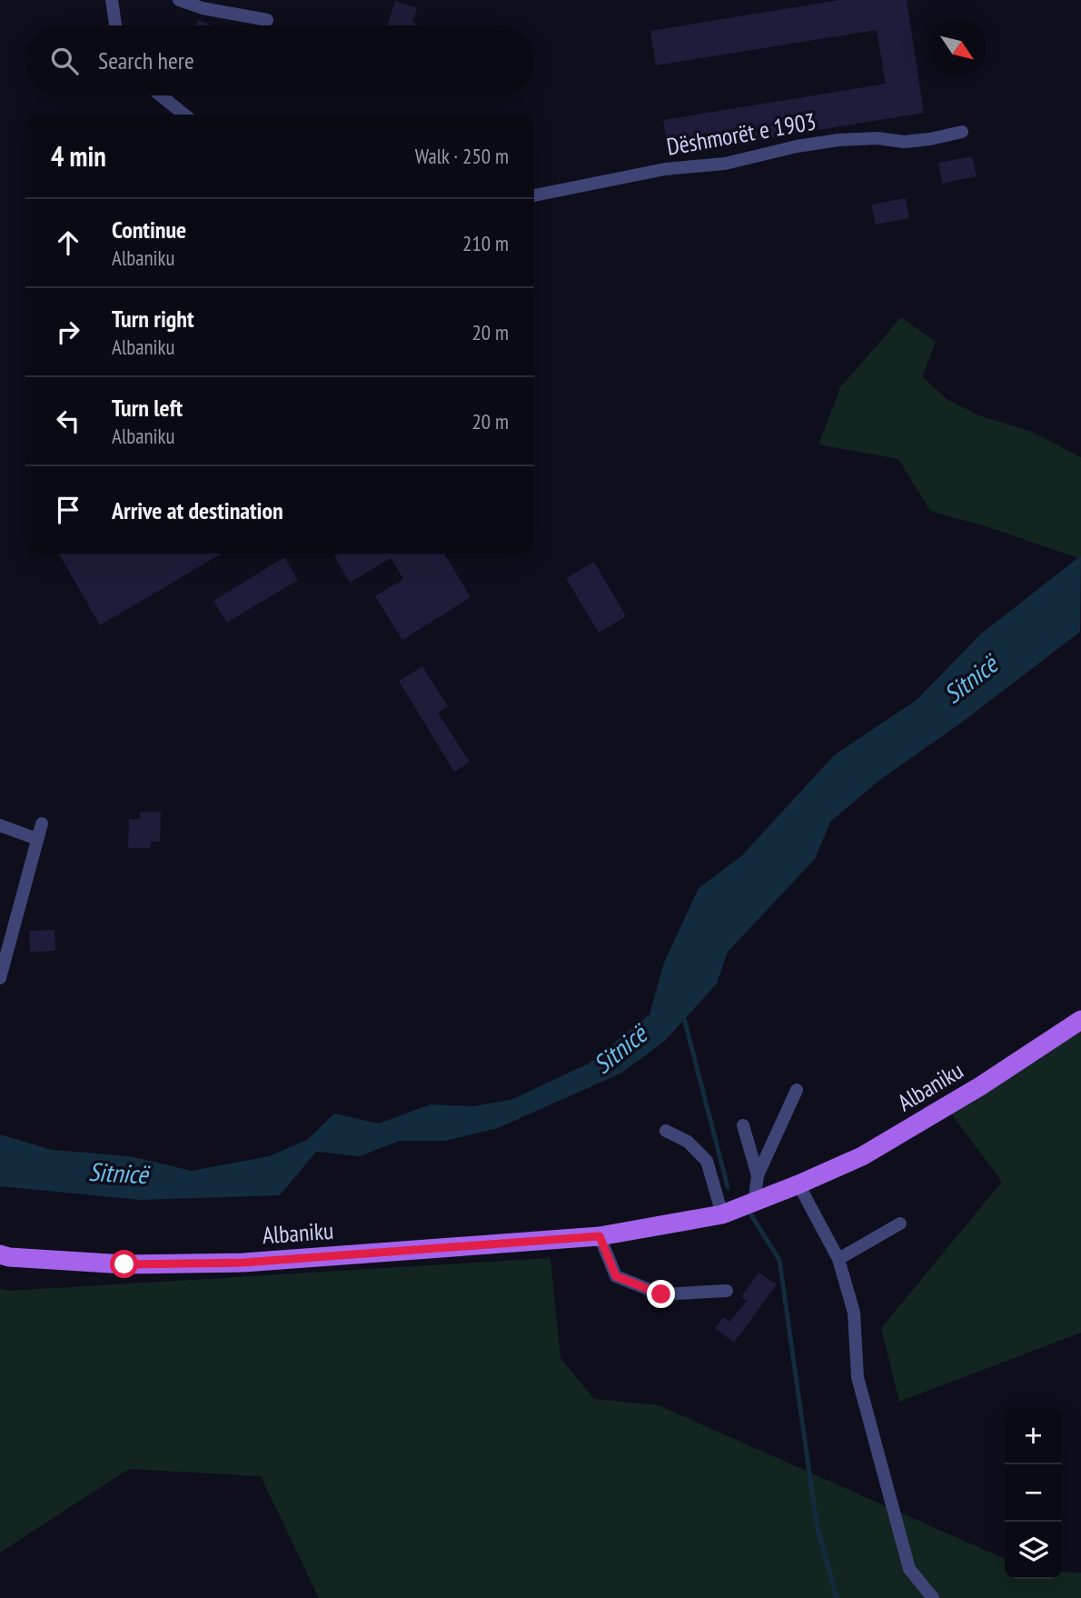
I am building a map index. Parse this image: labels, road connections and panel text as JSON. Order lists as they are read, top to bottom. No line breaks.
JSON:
{"streets":{"main road":["Albaniku"],"street":["Dëshmorët e 1903"]},"water":["Sitnicë"],"north":"bottom right","page":{"search":"Search here","heading":["4 min","Walk · 250 m"],"list":[["Continue","Albaniku","210 m"],["Turn right","Albaniku","20 m"],["Turn left","Albaniku","20 m"],"Arrive at destination"],"map_buttons":["+","−"]}}
